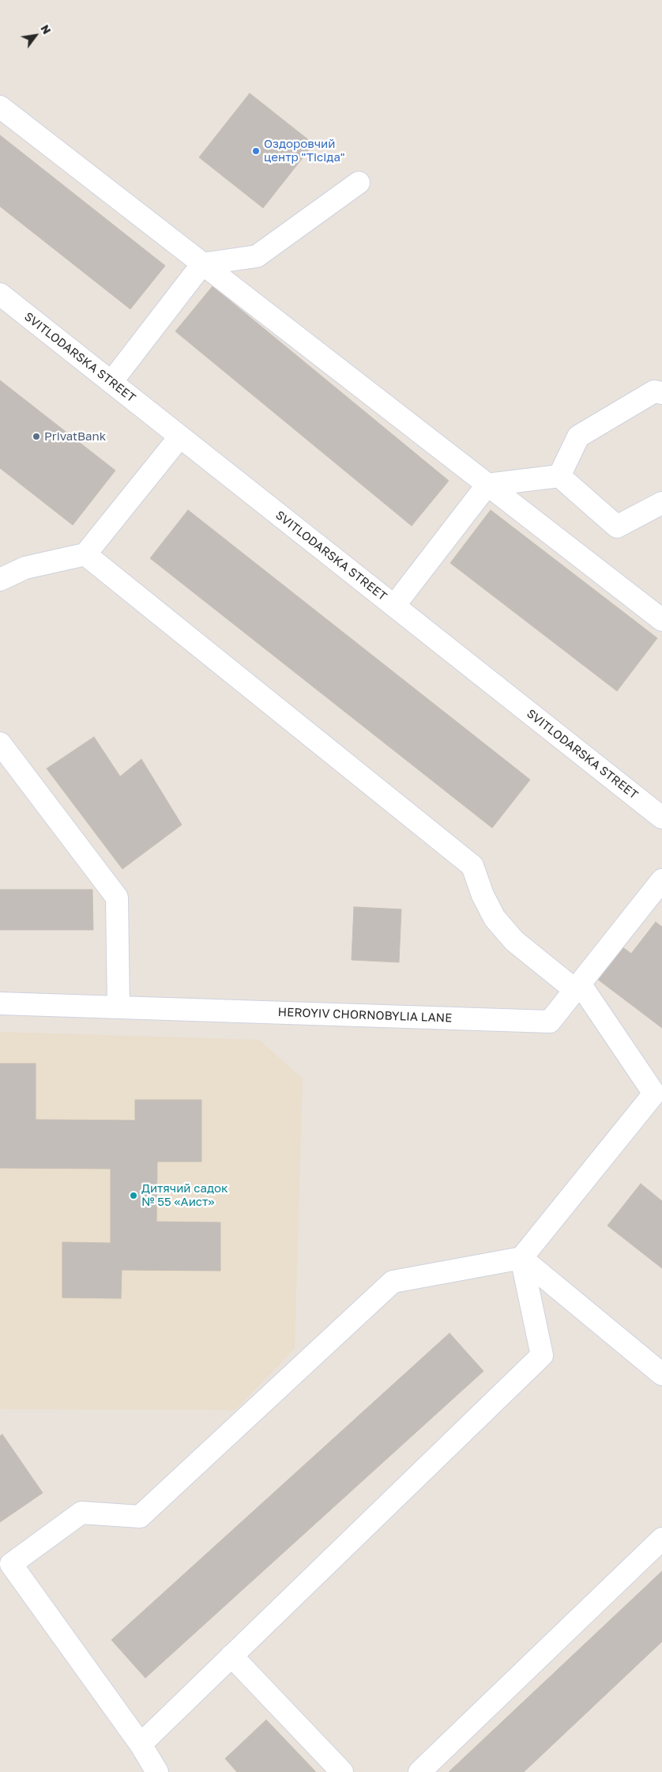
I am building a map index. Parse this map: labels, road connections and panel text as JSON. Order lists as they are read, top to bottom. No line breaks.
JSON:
{"streets":{"street":["SVITLODARSKA STREET","HEROYIV CHORNOBYLIA LANE"]},"places":["Оздоровчий центр \"Тісіда\"","PrivatBank","Дитячий садок № 55 «Аист»"],"north":"top right"}
